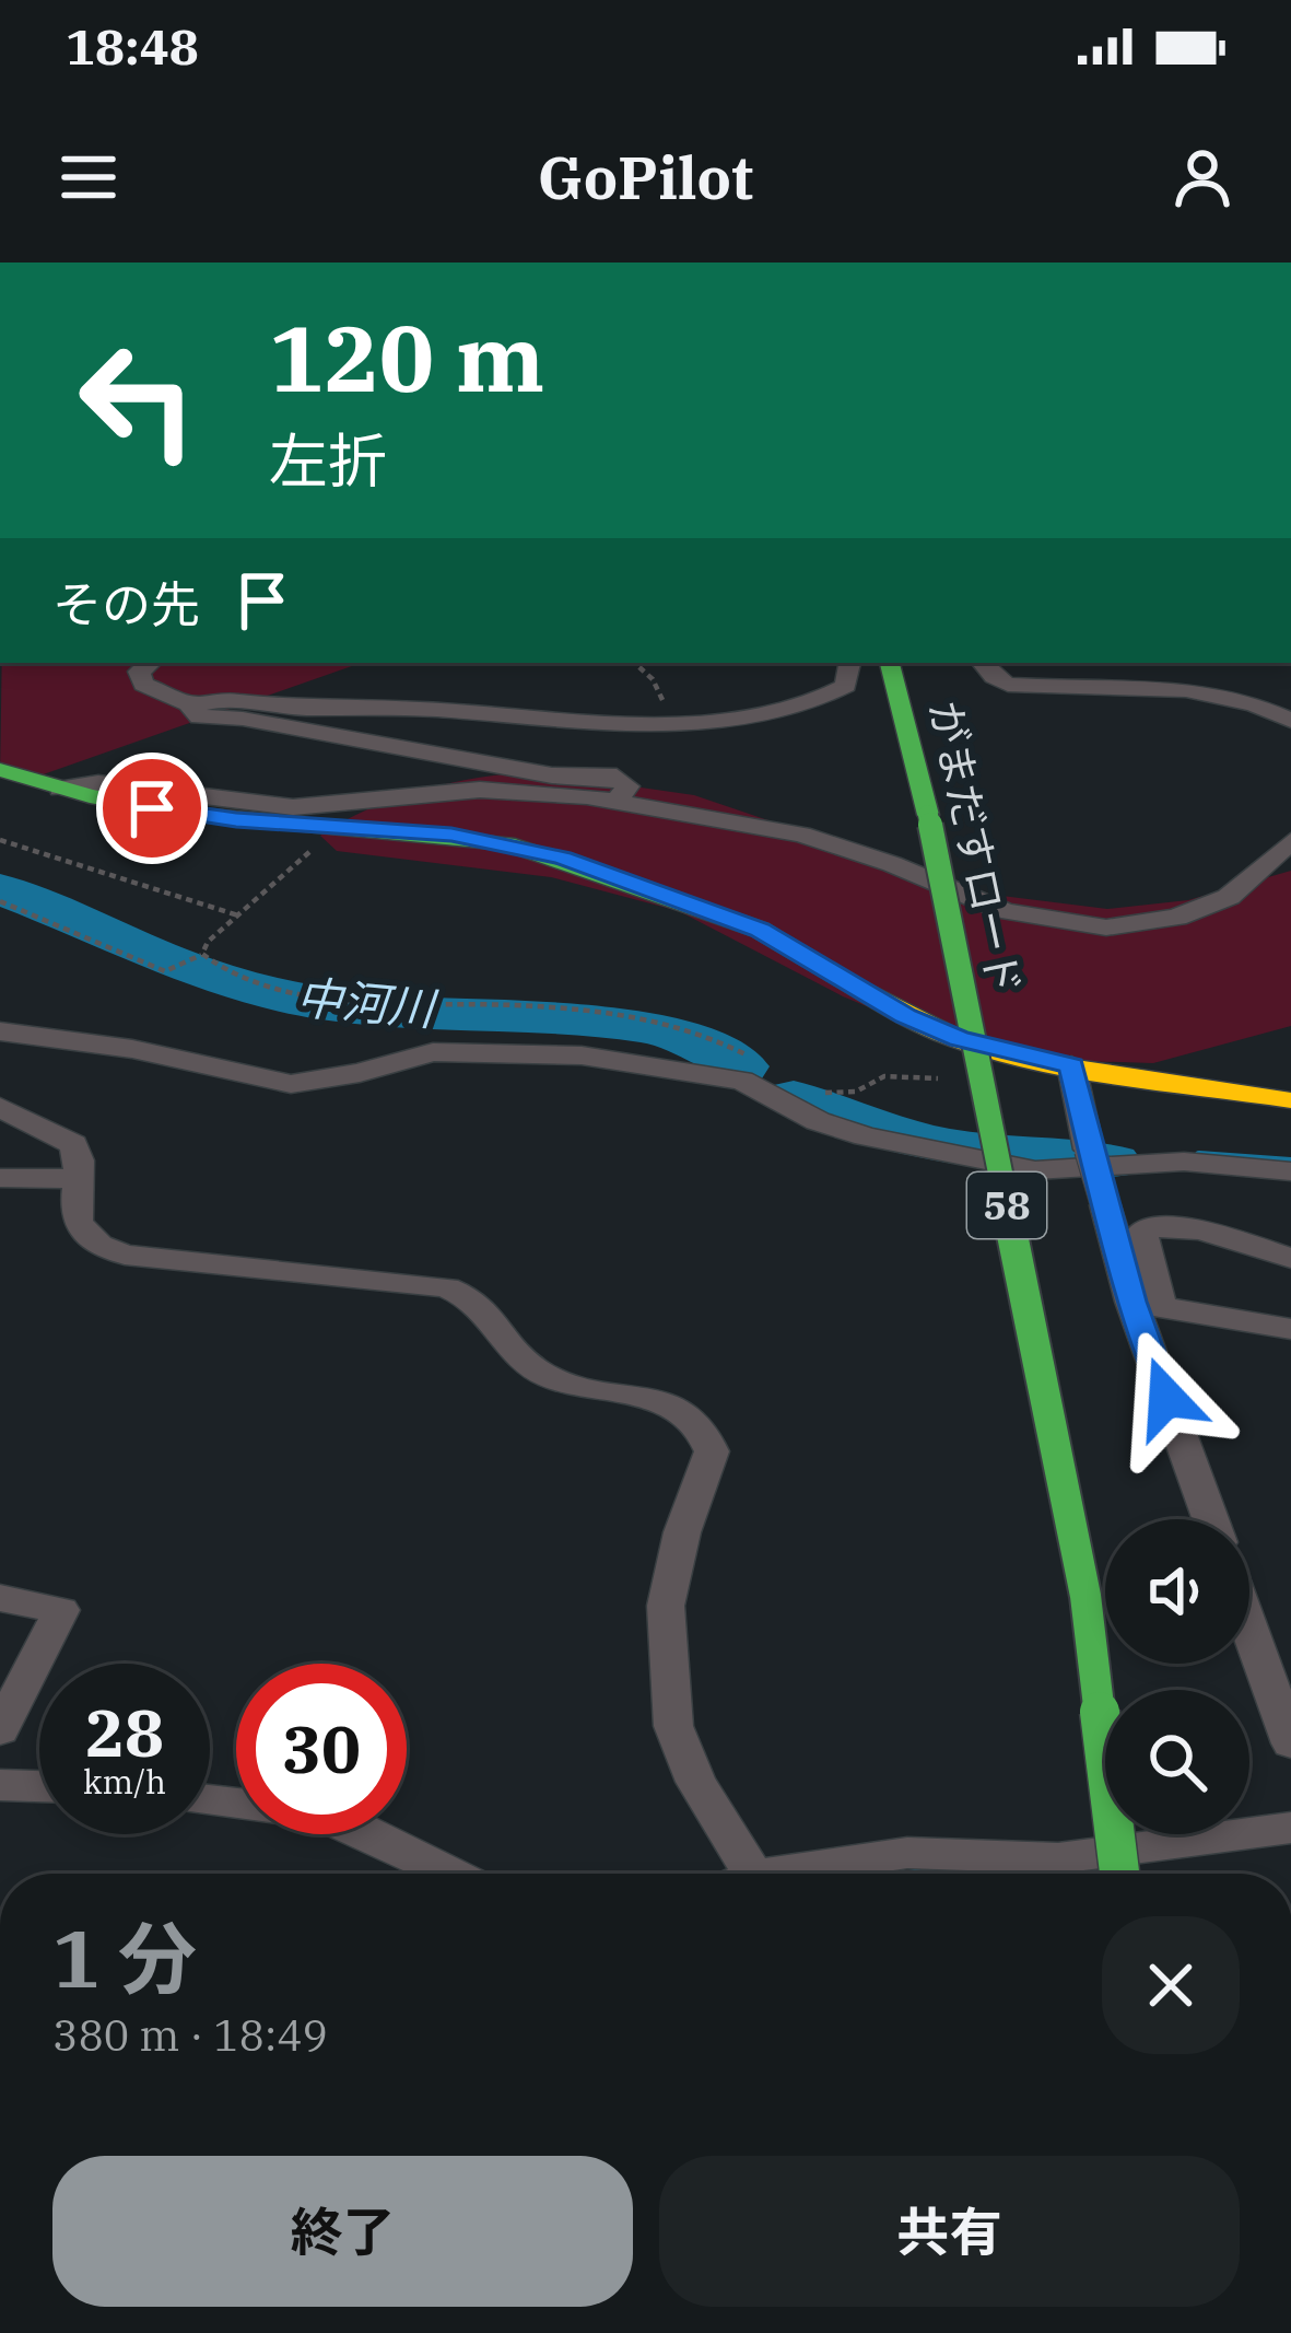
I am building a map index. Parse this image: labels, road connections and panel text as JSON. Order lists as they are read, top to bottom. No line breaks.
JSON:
{"streets":{"main road":["がまだすロード","58"]},"water":["中河川"],"page":{"status":"18:48","header":"GoPilot","turn":["120 m","左折"],"then":"その先","speed":"28 km/h","limit":"30","heading":["1 分","380 m · 18:49"],"buttons":["終了","共有"]}}
